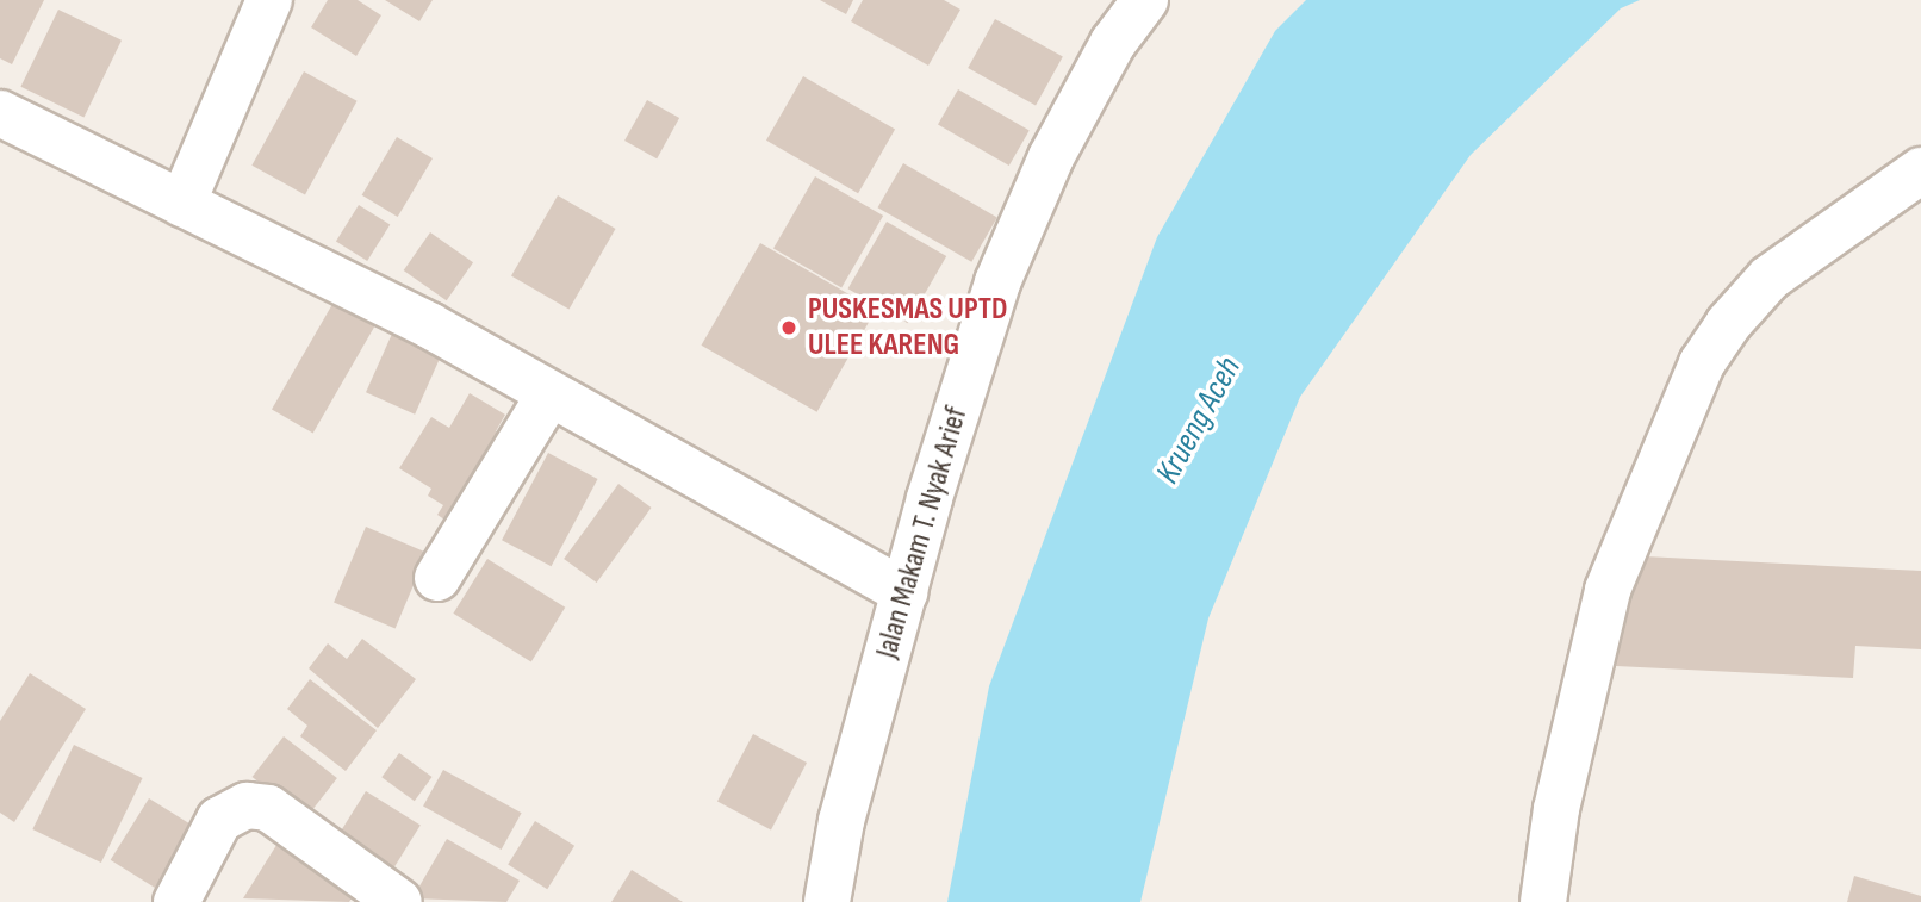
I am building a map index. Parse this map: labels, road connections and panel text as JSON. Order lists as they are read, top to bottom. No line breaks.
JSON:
{"streets":{"street":["Jalan Makam T. Nyak Arief"]},"water":["Krueng Aceh"],"places":["PUSKESMAS UPTD ULEE KARENG"]}
